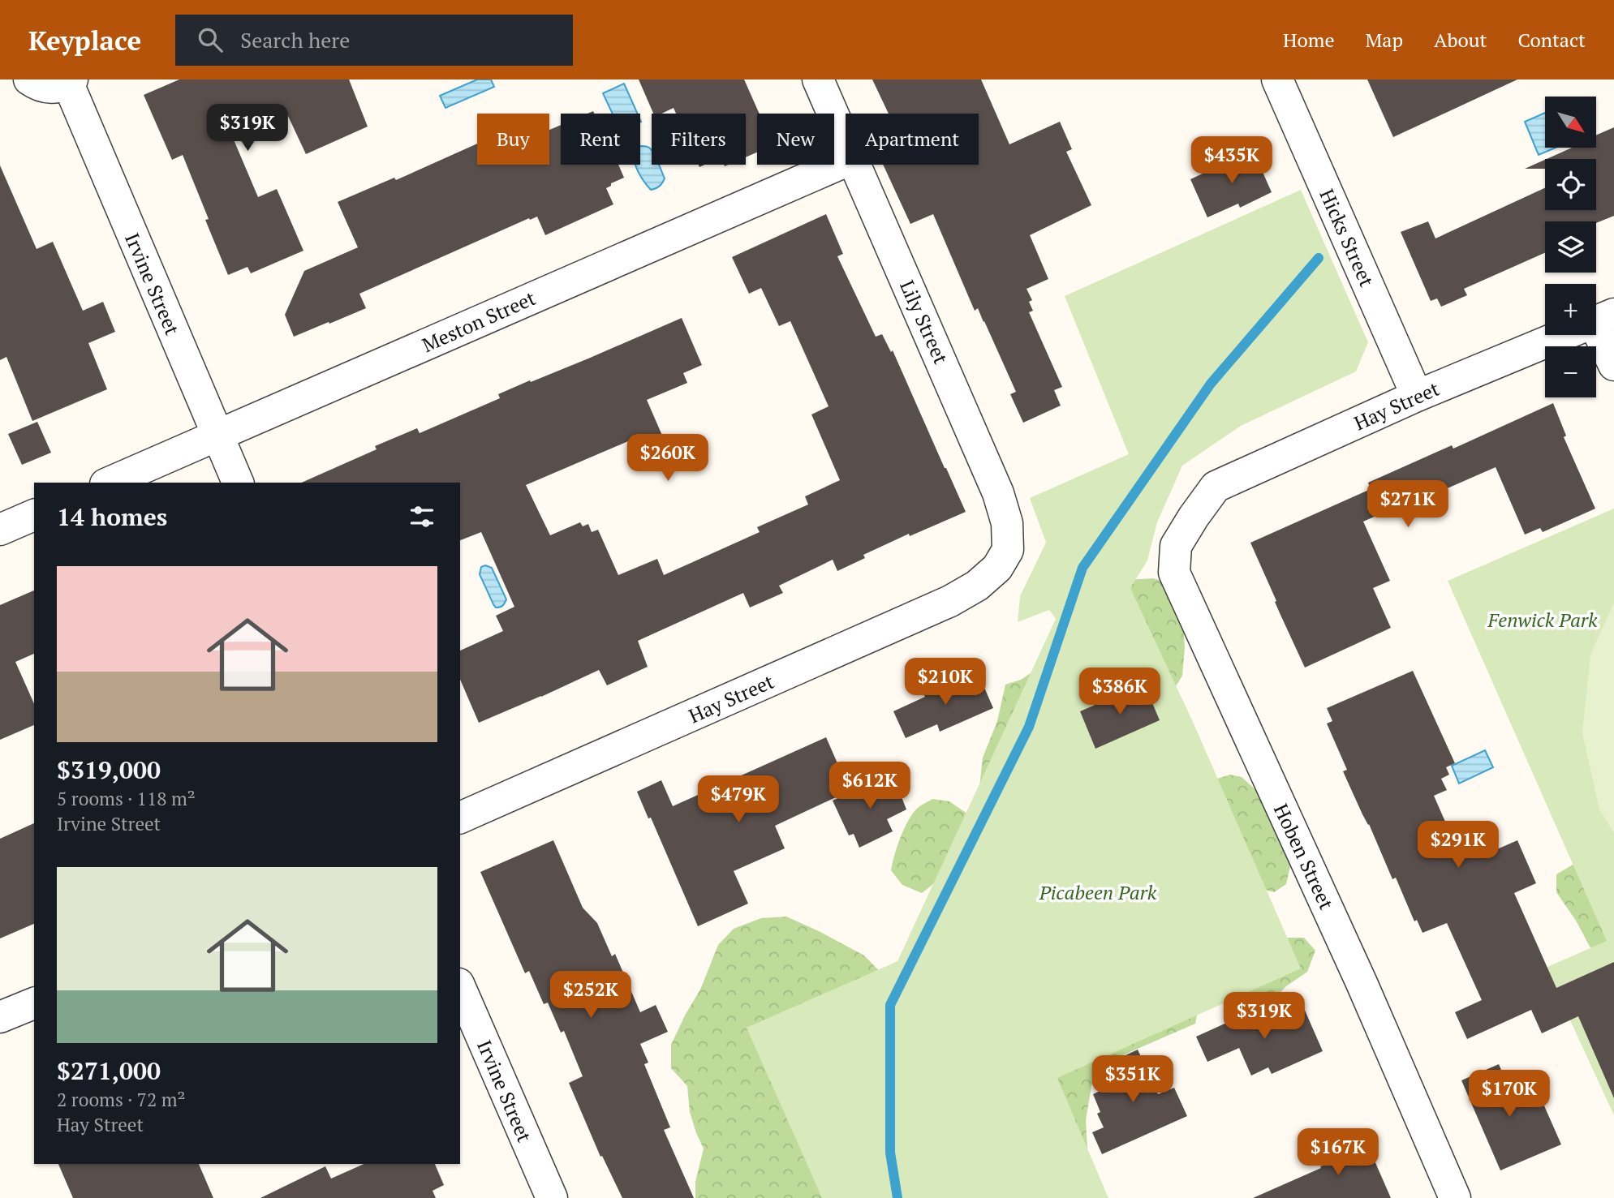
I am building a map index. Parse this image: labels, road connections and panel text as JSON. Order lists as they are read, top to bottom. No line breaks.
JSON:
{"streets":{"street":["Hicks Street","Irvine Street","Meston Street","Lily Street","Hay Street","Hoben Street"]},"crossings":[["Hicks Street","Hay Street"],["Irvine Street","Meston Street"],["Lily Street","Hay Street"],["Hay Street","Hoben Street"]],"parks":["Fenwick Park","Picabeen Park"],"north":"bottom right","page":{"header":"Keyplace","search":"Search here","nav":["Home","Map","About","Contact"],"map_buttons":["+","−"],"price":["$319K","$435K","$260K","$271K","$210K","$386K","$612K","$479K","$291K","$252K","$319K","$351K","$170K","$167K"],"chip":["Buy","Rent","Filters","New","Apartment"],"heading":"14 homes","list":[{"name":"$319,000","note":"5 rooms · 118 m² · Irvine Street"},{"name":"$271,000","note":"2 rooms · 72 m² · Hay Street"}]}}
